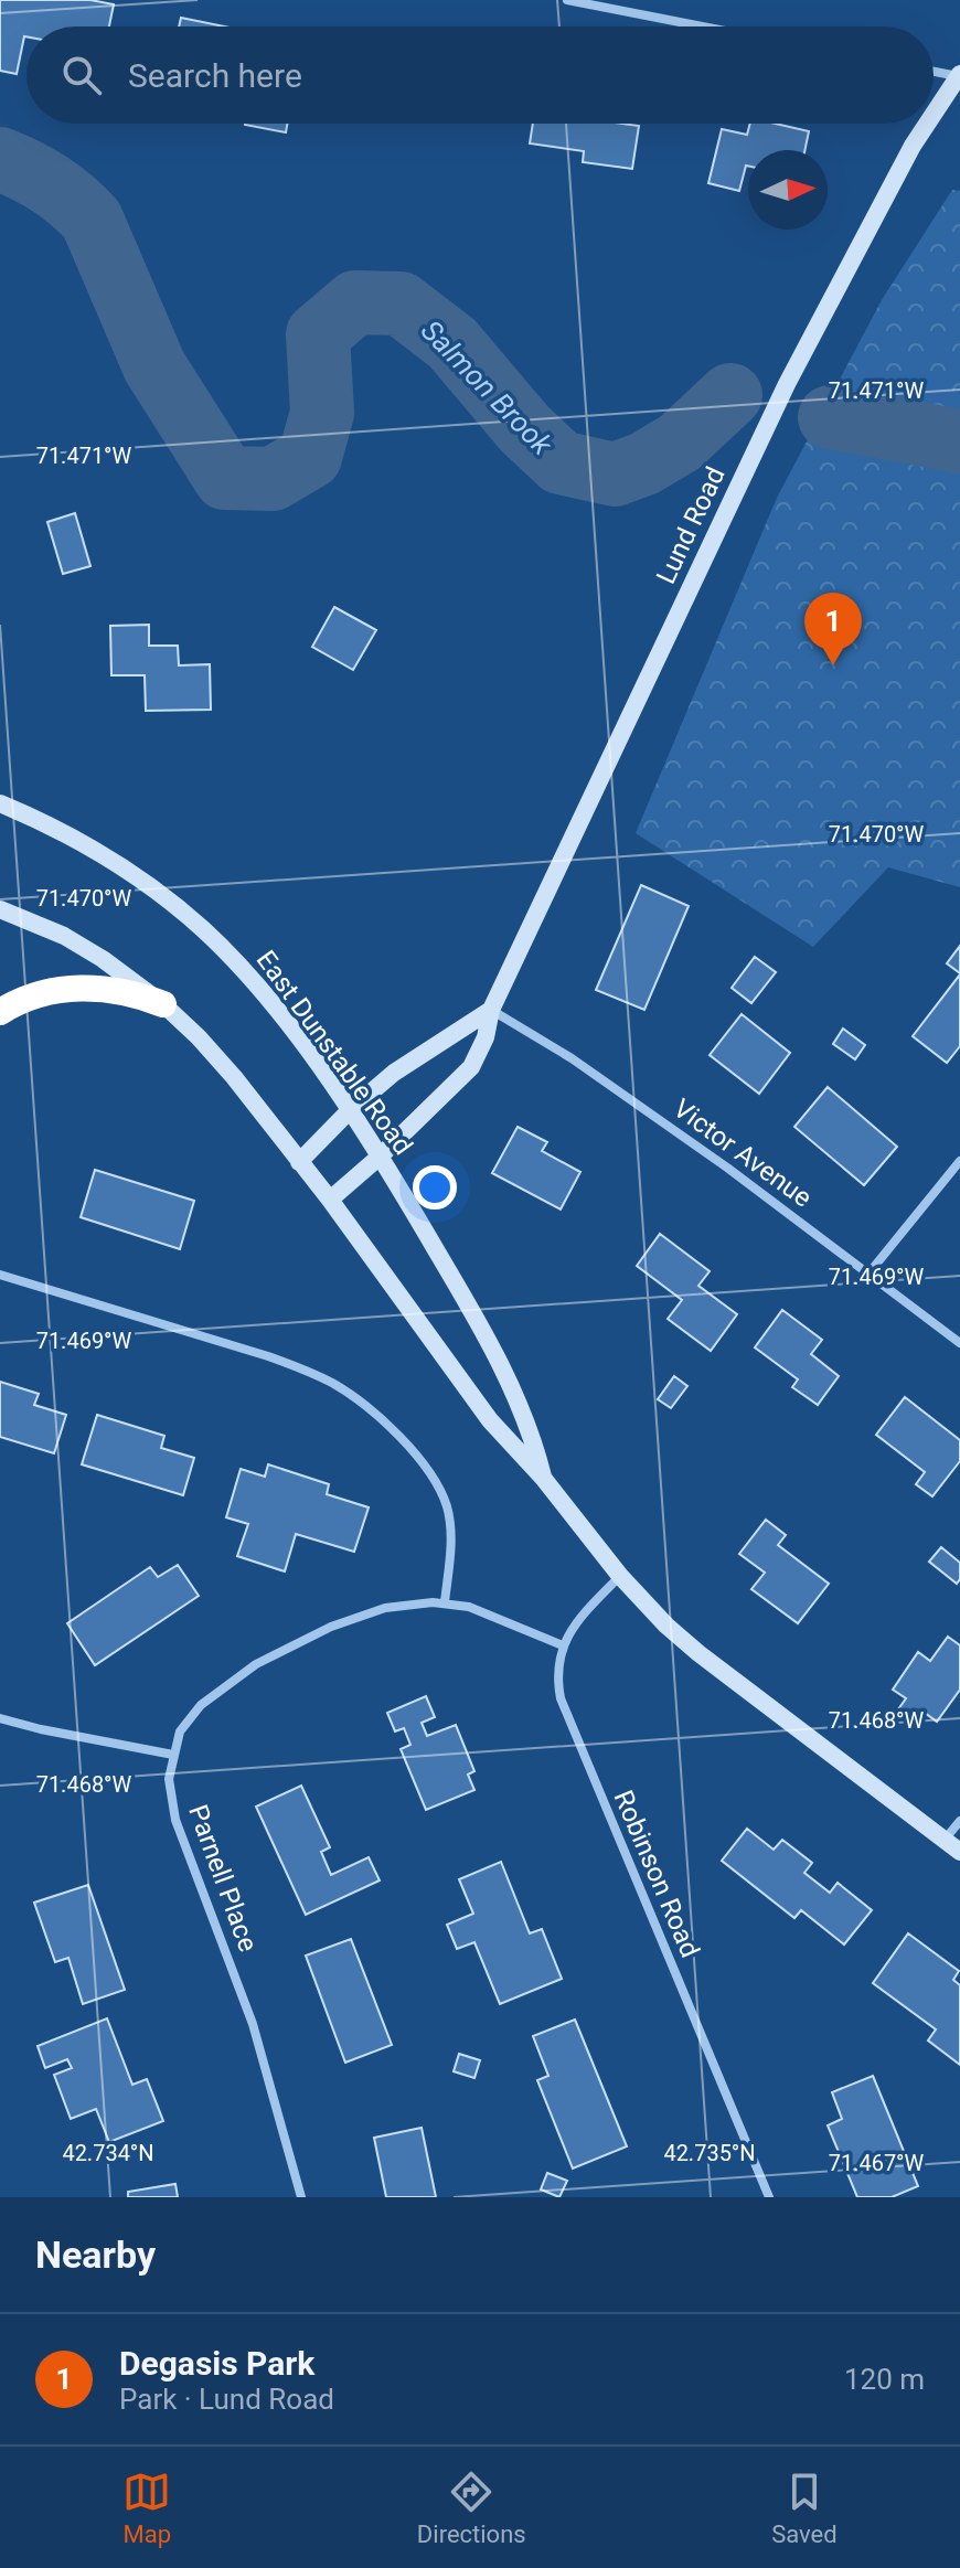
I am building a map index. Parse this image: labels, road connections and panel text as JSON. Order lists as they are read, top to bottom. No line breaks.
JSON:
{"streets":{"street":["Lund Road","East Dunstable Road","Victor Avenue","Robinson Road","Parnell Place"]},"crossings":[["Lund Road","East Dunstable Road"],["Lund Road","Victor Avenue"],["Robinson Road","Parnell Place"]],"water":["Salmon Brook"],"north":"right","page":{"search":"Search here","pins":"1","heading":"Nearby","list":[{"mark":"1","name":"Degasis Park","note":"Park · Lund Road","value":"120 m"}],"nav":["Map","Directions","Saved"]},"coordinates":["71.471°W","71.470°W","71.469°W","71.468°W","42.734°N","42.735°N","71.467°W"]}
